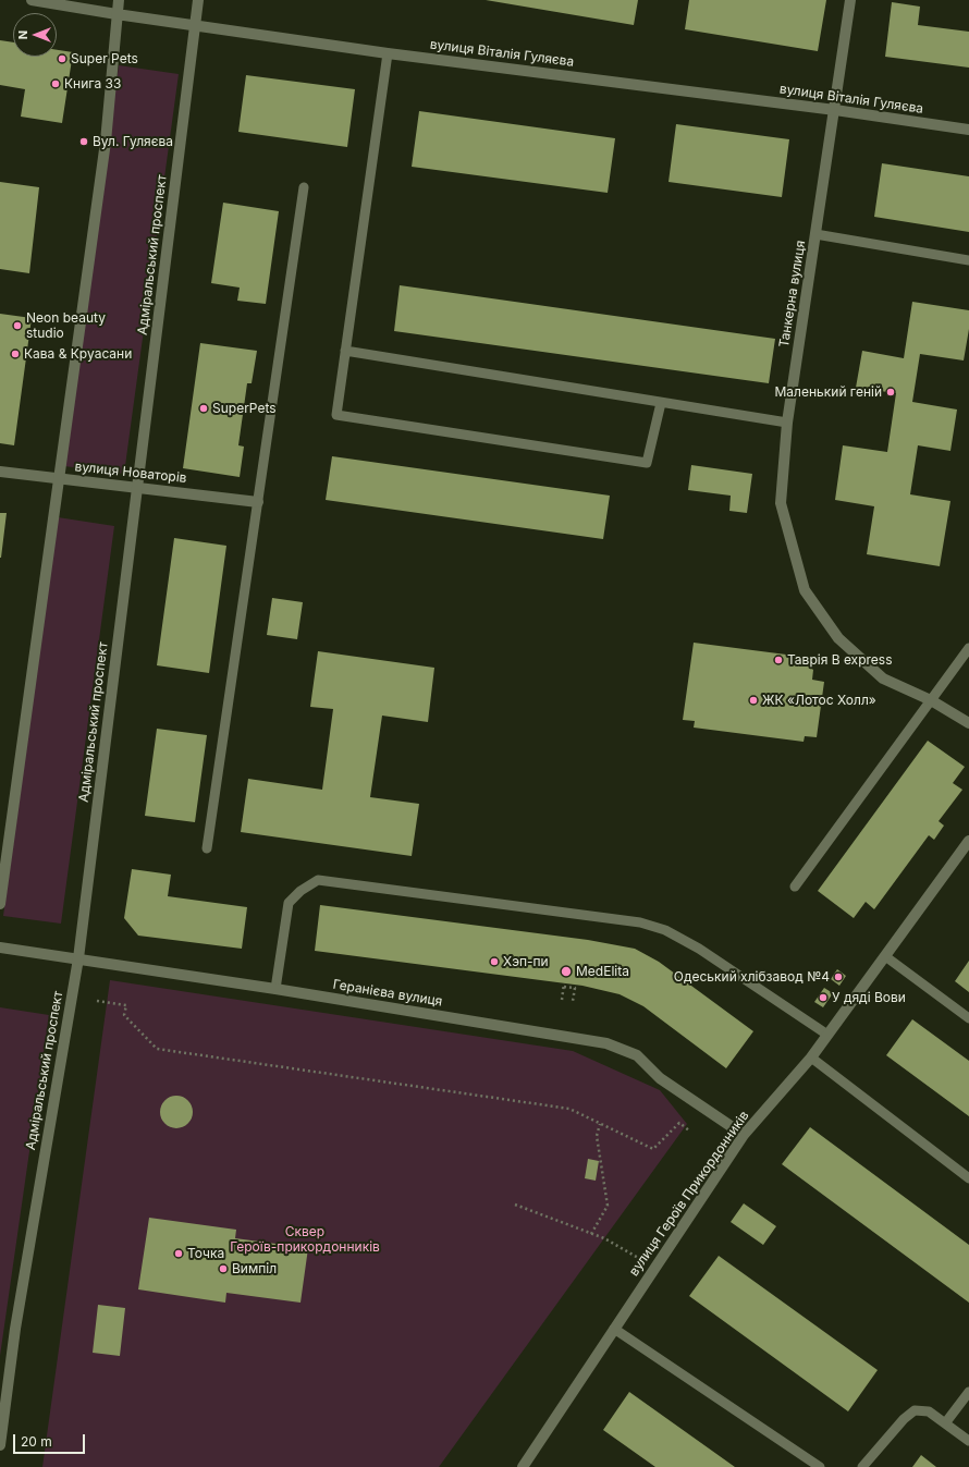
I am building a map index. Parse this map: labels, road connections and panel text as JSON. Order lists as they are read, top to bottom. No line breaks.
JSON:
{"streets":{"street":["вулиця Віталія Гуляєва","Адміральський проспект","Танкерна вулиця","вулиця Новаторів","Геранієва вулиця","вулиця Героїв Прикордонників"]},"crossings":[["вулиця Віталія Гуляєва","Адміральський проспект"],["вулиця Віталія Гуляєва","Танкерна вулиця"],["Адміральський проспект","вулиця Новаторів"],["Адміральський проспект","Геранієва вулиця"],["Геранієва вулиця","вулиця Героїв Прикордонників"]],"parks":["Сквер Героїв-прикордонників"],"places":["Super Pets","Книга 33","Вул. Гуляєва","Neon beauty studio","Кава & Круасани","Маленький геній","SuperPets","Таврія В express","ЖК «Лотос Холл»","Хэп-пи","MedElita","Одеський хлібзавод №4","У дяді Вови","Точка","Вимпіл"],"scale_bar":"20 m","north":"left"}
